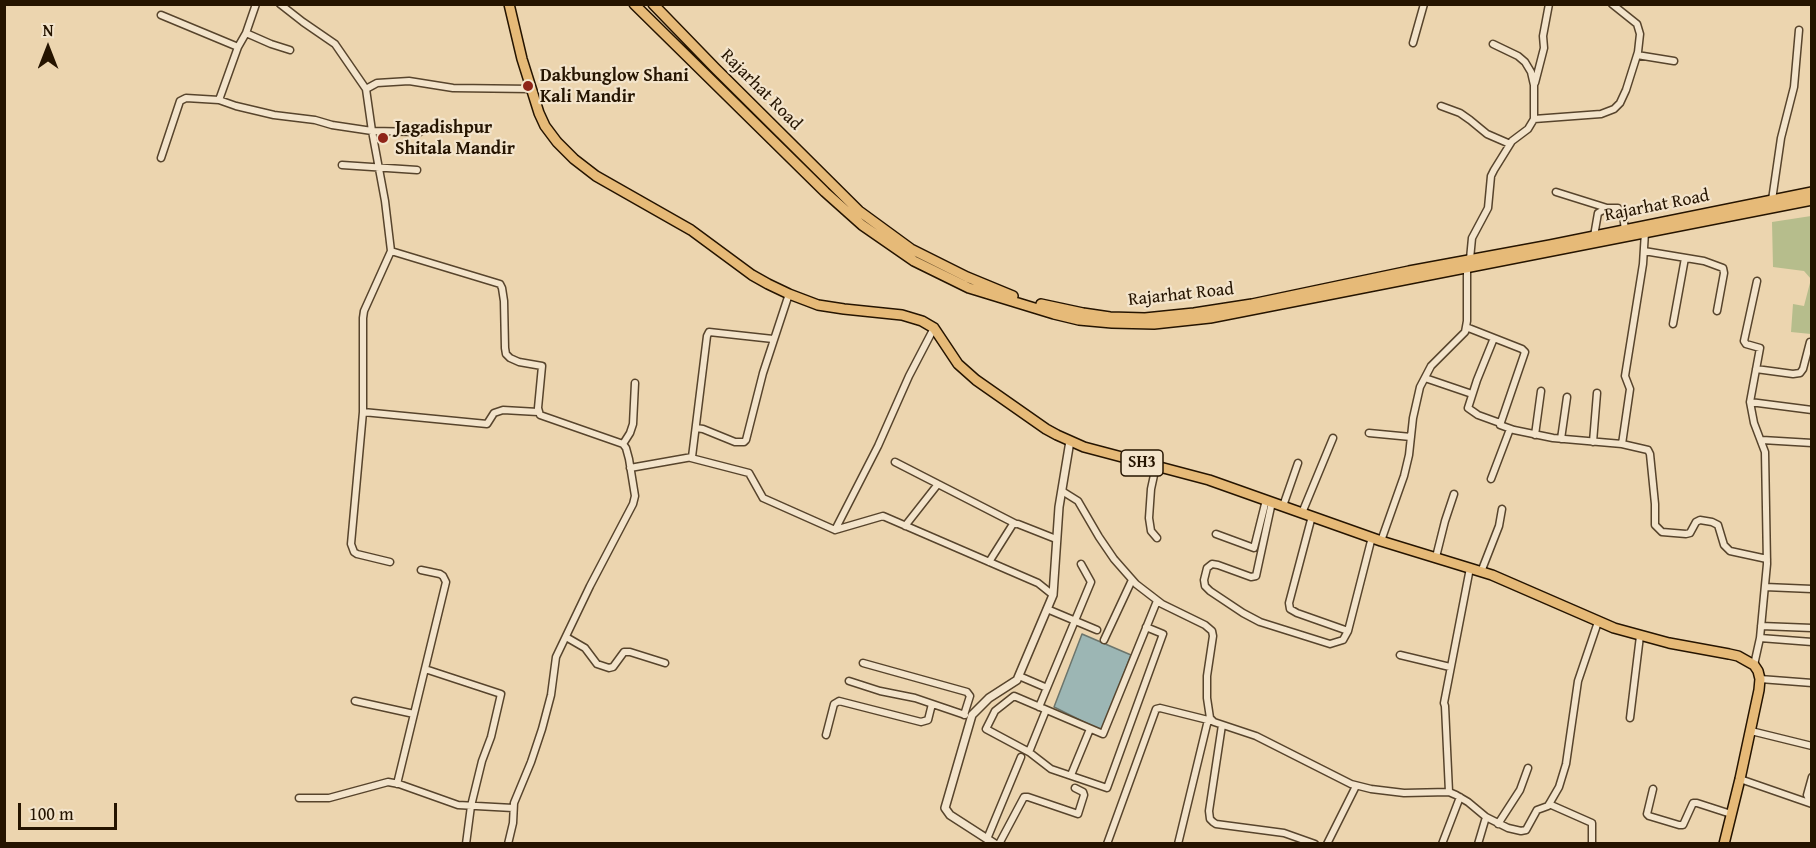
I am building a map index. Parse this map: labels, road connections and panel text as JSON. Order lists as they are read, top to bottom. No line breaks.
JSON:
{"streets":{"main road":["Rajarhat Road","SH3"]},"places":["Dakbunglow Shani Kali Mandir","Jagadishpur Shitala Mandir"],"scale_bar":"100 m","north":"top"}
